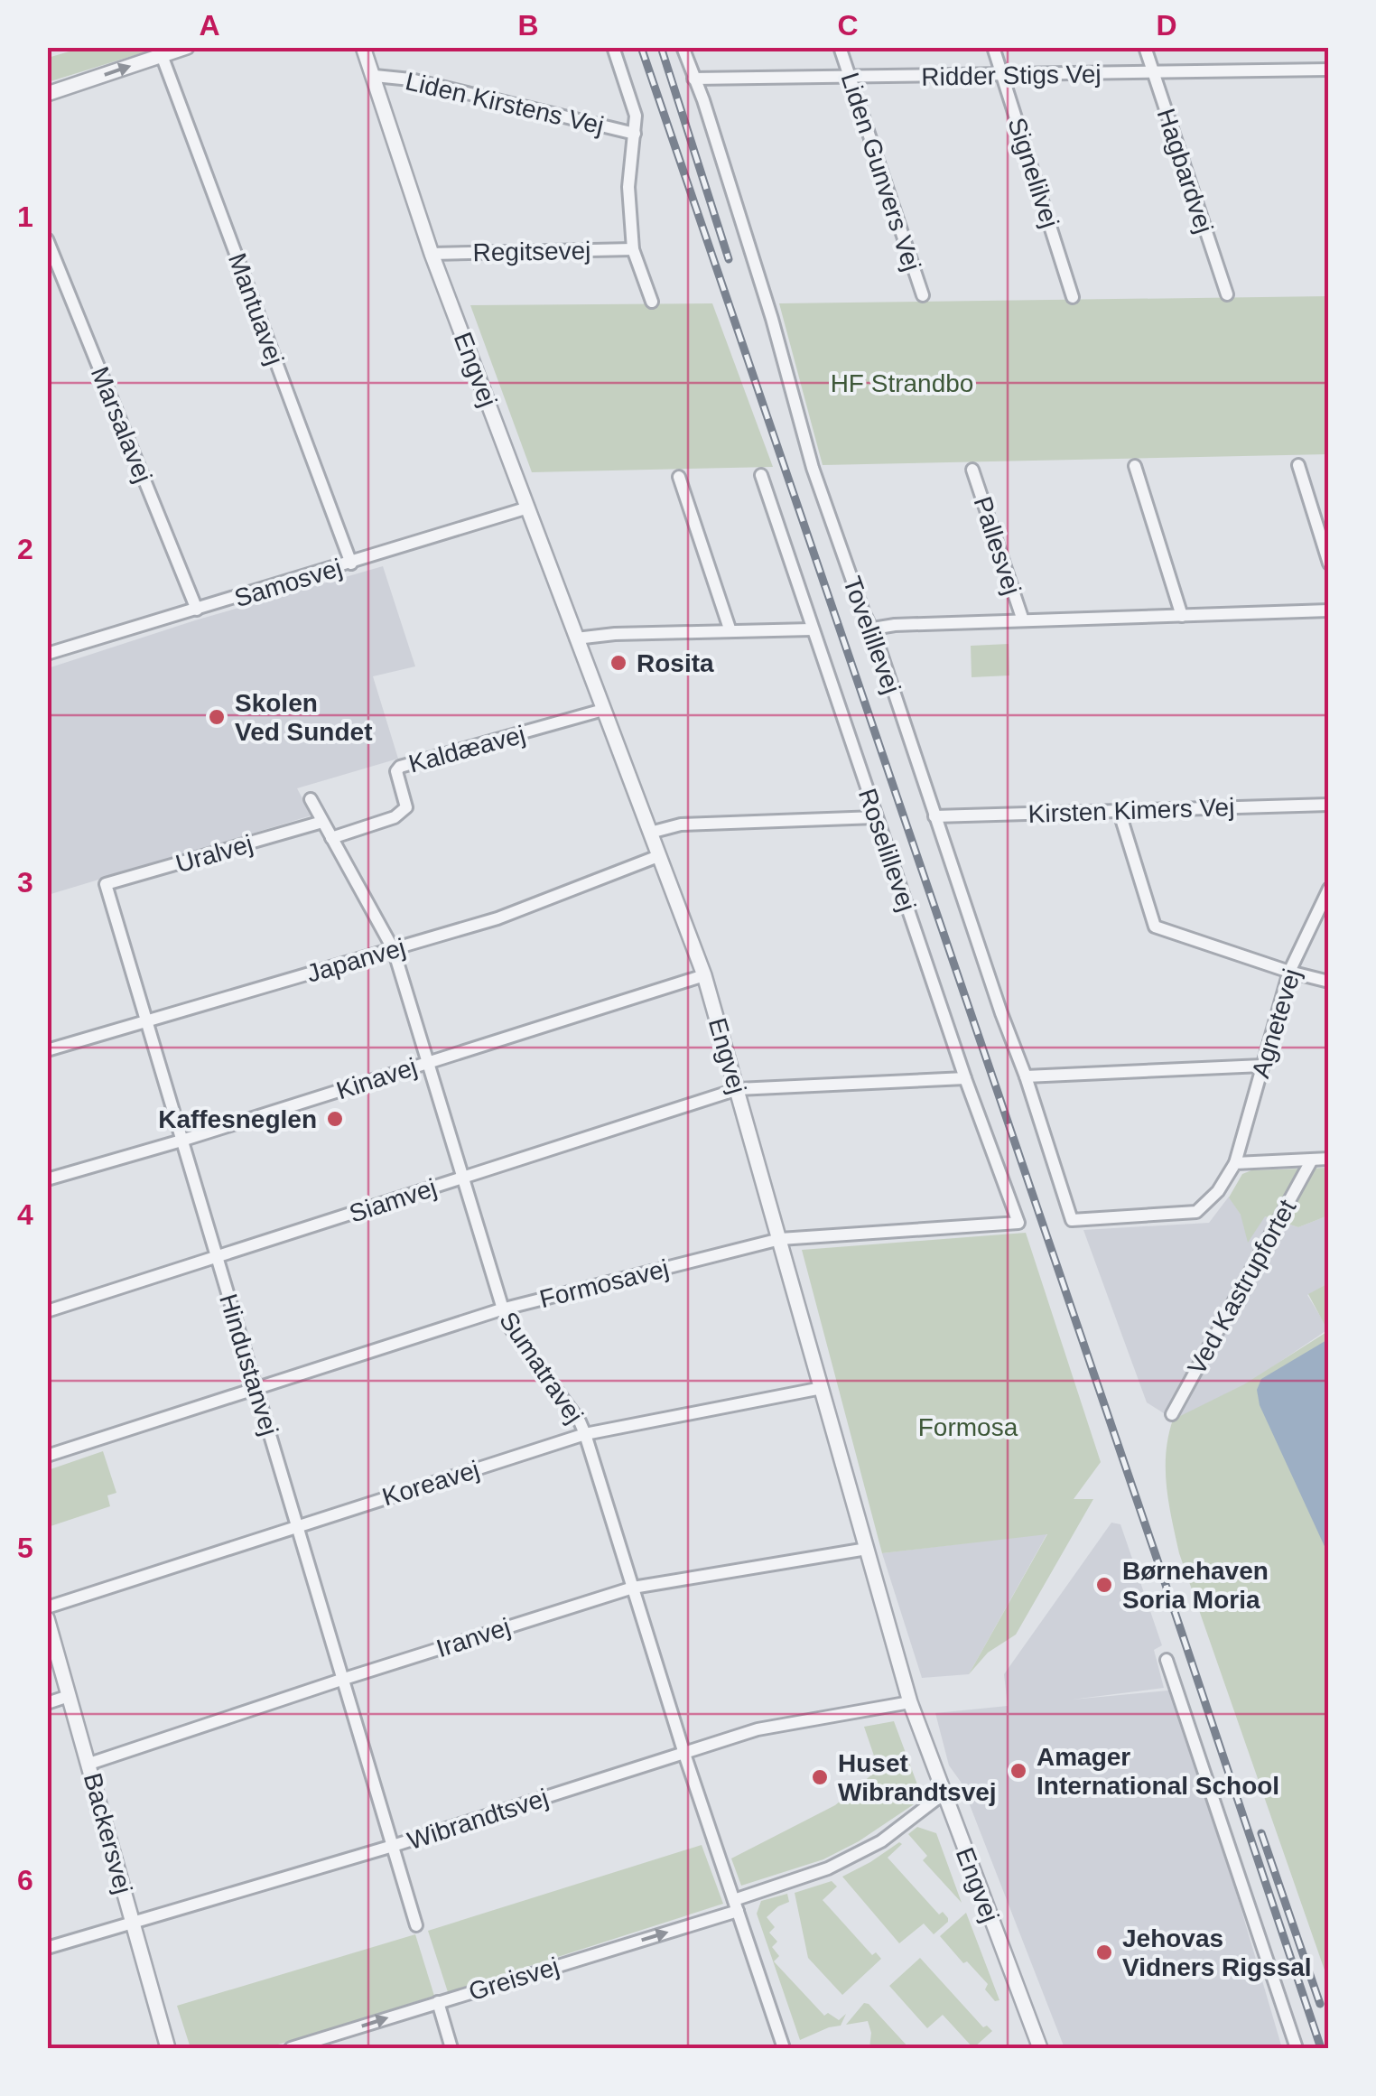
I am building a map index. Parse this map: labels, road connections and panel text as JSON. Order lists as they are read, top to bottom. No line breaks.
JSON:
{"streets":{"street":["Ridder Stigs Vej","Liden Kirstens Vej","Hagbardvej","Liden Gunvers Vej","Signelilvej","Regitsevej","Mantuavej","Engvej","Marsalavej","Pallesvej","Samosvej","Tovelillevej","Kaldæavej","Kirsten Kimers Vej","Roselillevej","Uralvej","Japanvej","Agnetevej","Kinavej","Siamvej","Formosavej","Ved Kastrupfortet","Hindustanvej","Sumatravej","Koreavej","Iranvej","Wibrandtsvej","Backersvej","Greisvej"]},"crossings":[["Ridder Stigs Vej","Hagbardvej"],["Ridder Stigs Vej","Liden Gunvers Vej"],["Ridder Stigs Vej","Signelilvej"],["Ridder Stigs Vej","Tovelillevej"],["Liden Kirstens Vej","Engvej"],["Regitsevej","Engvej"],["Mantuavej","Samosvej"],["Engvej","Samosvej"],["Engvej","Kaldæavej"],["Engvej","Japanvej"],["Engvej","Kinavej"],["Engvej","Siamvej"],["Engvej","Formosavej"],["Engvej","Koreavej"],["Engvej","Iranvej"],["Engvej","Wibrandtsvej"],["Engvej","Greisvej"],["Marsalavej","Samosvej"],["Pallesvej","Tovelillevej"],["Tovelillevej","Kirsten Kimers Vej"],["Tovelillevej","Agnetevej"],["Kaldæavej","Sumatravej"],["Roselillevej","Siamvej"],["Roselillevej","Formosavej"],["Uralvej","Hindustanvej"],["Uralvej","Sumatravej"],["Japanvej","Hindustanvej"],["Japanvej","Sumatravej"],["Kinavej","Hindustanvej"],["Kinavej","Sumatravej"],["Siamvej","Hindustanvej"],["Siamvej","Sumatravej"],["Formosavej","Hindustanvej"],["Formosavej","Sumatravej"],["Hindustanvej","Koreavej"],["Hindustanvej","Iranvej"],["Hindustanvej","Wibrandtsvej"],["Sumatravej","Koreavej"],["Sumatravej","Iranvej"],["Sumatravej","Wibrandtsvej"],["Sumatravej","Greisvej"],["Iranvej","Backersvej"],["Wibrandtsvej","Backersvej"]],"one_way":["Greisvej"],"parks":["HF Strandbo","Formosa"],"places":["Rosita","Skolen Ved Sundet","Kaffesneglen","Børnehaven Soria Moria","Amager International School","Huset Wibrandtsvej","Jehovas Vidners Rigssal"],"grid":{"columns":["A","B","C","D"],"rows":["1","2","3","4","5","6"]}}
